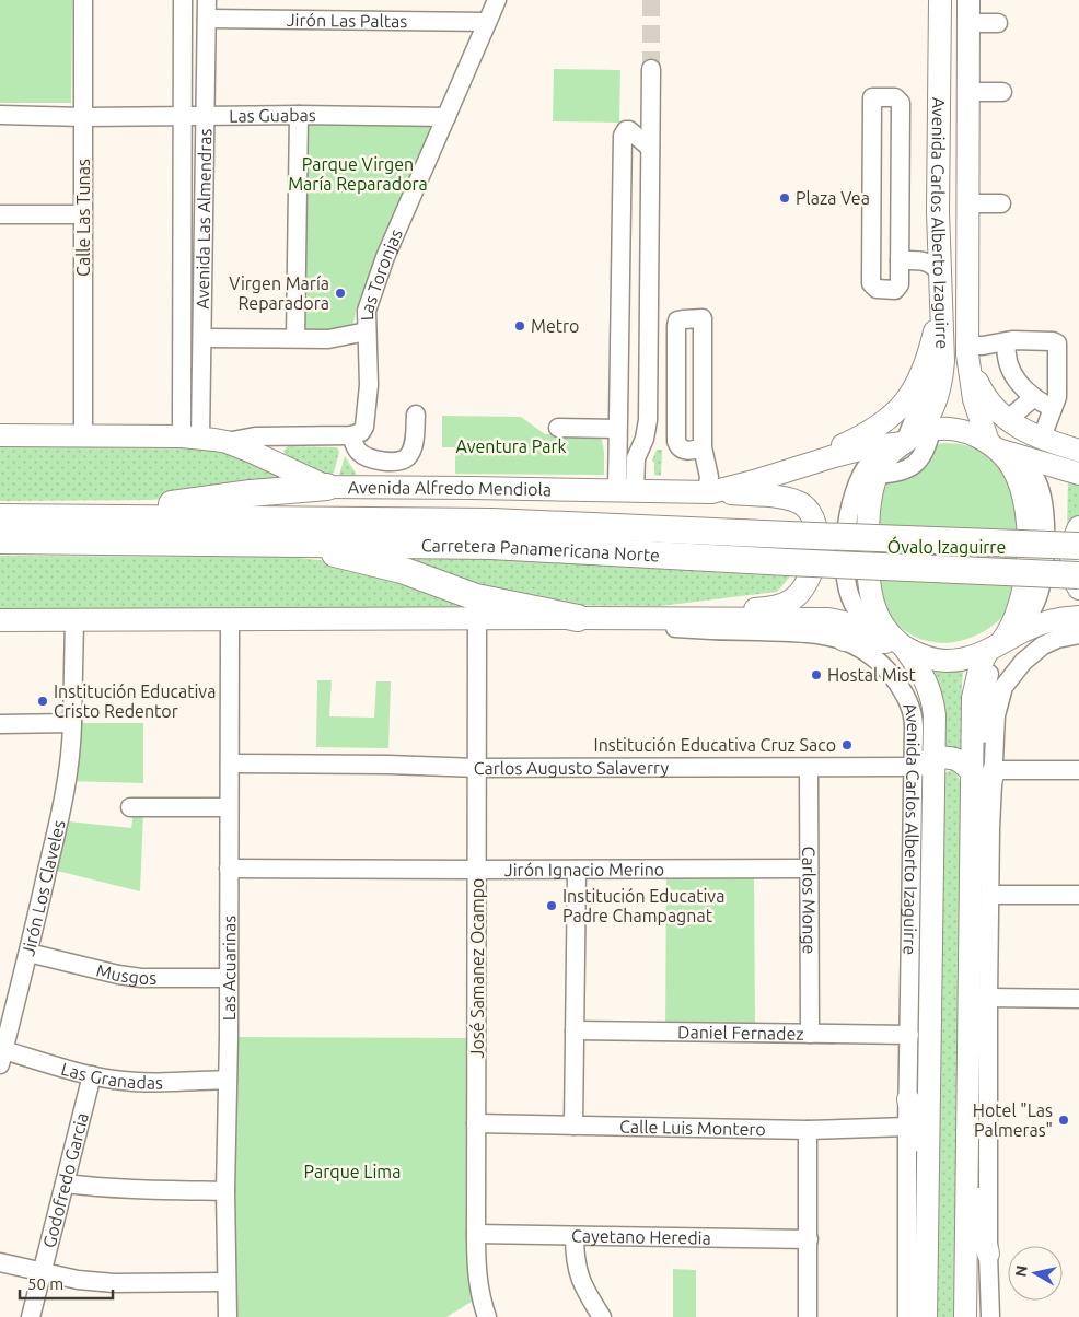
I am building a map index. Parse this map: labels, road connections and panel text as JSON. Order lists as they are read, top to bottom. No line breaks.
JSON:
{"streets":{"highway":["Carretera Panamericana Norte"],"main road":["Avenida Carlos Alberto Izaguirre","Avenida Alfredo Mendiola"],"street":["Jirón Las Paltas","Las Guabas","Calle Las Tunas","Avenida Las Almendras","Las Toronjas","Carlos Augusto Salaverry","Jirón Ignacio Merino","Jirón Los Claveles","Carlos Monge","Las Acuarinas","José Samanez Ocampo","Musgos","Daniel Fernadez","Las Granadas","Calle Luis Montero","Godofredo Garcia","Cayetano Heredia"]},"crossings":[["Jirón Las Paltas","Avenida Las Almendras"],["Jirón Las Paltas","Las Toronjas"],["Las Guabas","Calle Las Tunas"],["Las Guabas","Avenida Las Almendras"],["Las Guabas","Las Toronjas"],["Calle Las Tunas","Avenida Alfredo Mendiola"],["Avenida Las Almendras","Avenida Alfredo Mendiola"],["Avenida Carlos Alberto Izaguirre","Avenida Alfredo Mendiola"],["Avenida Carlos Alberto Izaguirre","Carlos Augusto Salaverry"],["Avenida Carlos Alberto Izaguirre","Daniel Fernadez"],["Avenida Carlos Alberto Izaguirre","Calle Luis Montero"],["Carlos Augusto Salaverry","Carlos Monge"],["Carlos Augusto Salaverry","Las Acuarinas"],["Carlos Augusto Salaverry","José Samanez Ocampo"],["Jirón Ignacio Merino","Carlos Monge"],["Jirón Ignacio Merino","Las Acuarinas"],["Jirón Ignacio Merino","José Samanez Ocampo"],["Jirón Los Claveles","Musgos"],["Jirón Los Claveles","Las Granadas"],["Carlos Monge","Daniel Fernadez"],["Las Acuarinas","Musgos"],["Las Acuarinas","Las Granadas"],["José Samanez Ocampo","Calle Luis Montero"],["José Samanez Ocampo","Cayetano Heredia"],["Las Granadas","Godofredo Garcia"]],"parks":["Parque Virgen María Reparadora","Aventura Park","Óvalo Izaguirre","Parque Lima"],"places":["Plaza Vea","Virgen María Reparadora","Metro","Hostal Mist","Institución Educativa Cristo Redentor","Institución Educativa Cruz Saco","Institución Educativa Padre Champagnat","Hotel \"Las Palmeras\""],"scale_bar":"50 m","north":"left"}
